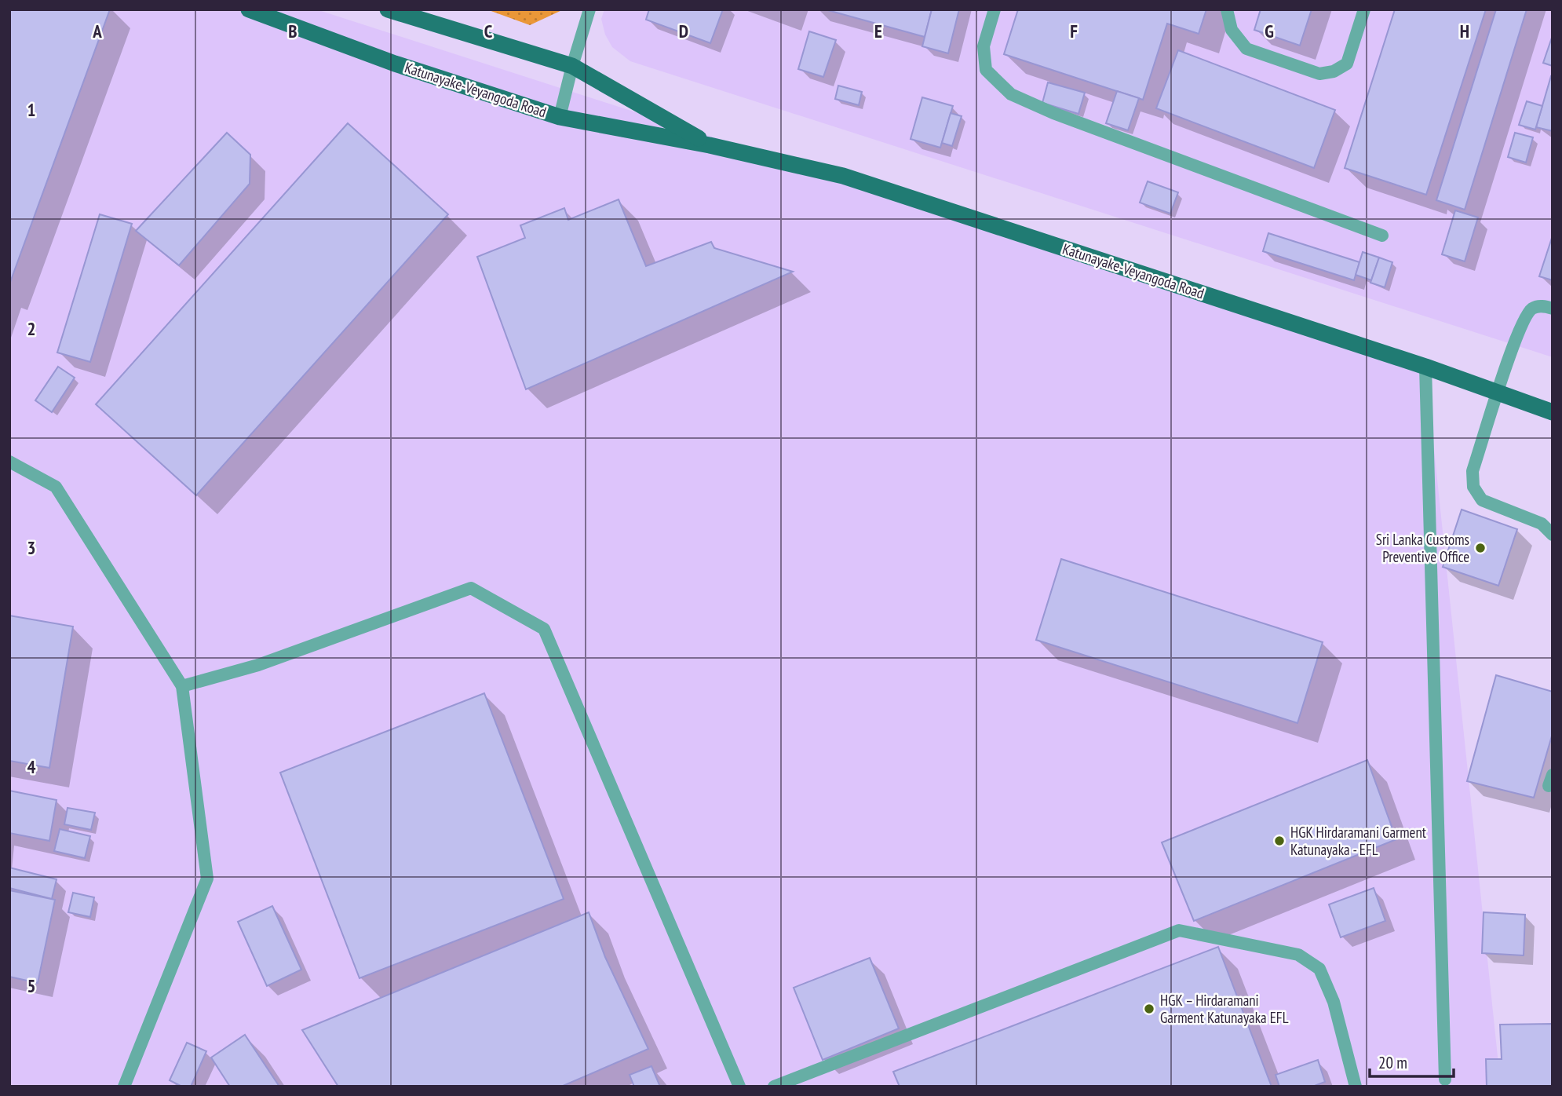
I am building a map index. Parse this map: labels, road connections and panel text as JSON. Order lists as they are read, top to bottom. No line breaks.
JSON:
{"streets":{"main road":["Katunayake-Veyangoda Road"]},"places":["Sri Lanka Customs Preventive Office","HGK Hirdaramani Garment Katunayaka - EFL","HGK – Hirdaramani Garment Katunayaka EFL"],"scale_bar":"20 m","grid":{"columns":["A","B","C","D","E","F","G","H"],"rows":["1","2","3","4","5"]}}
